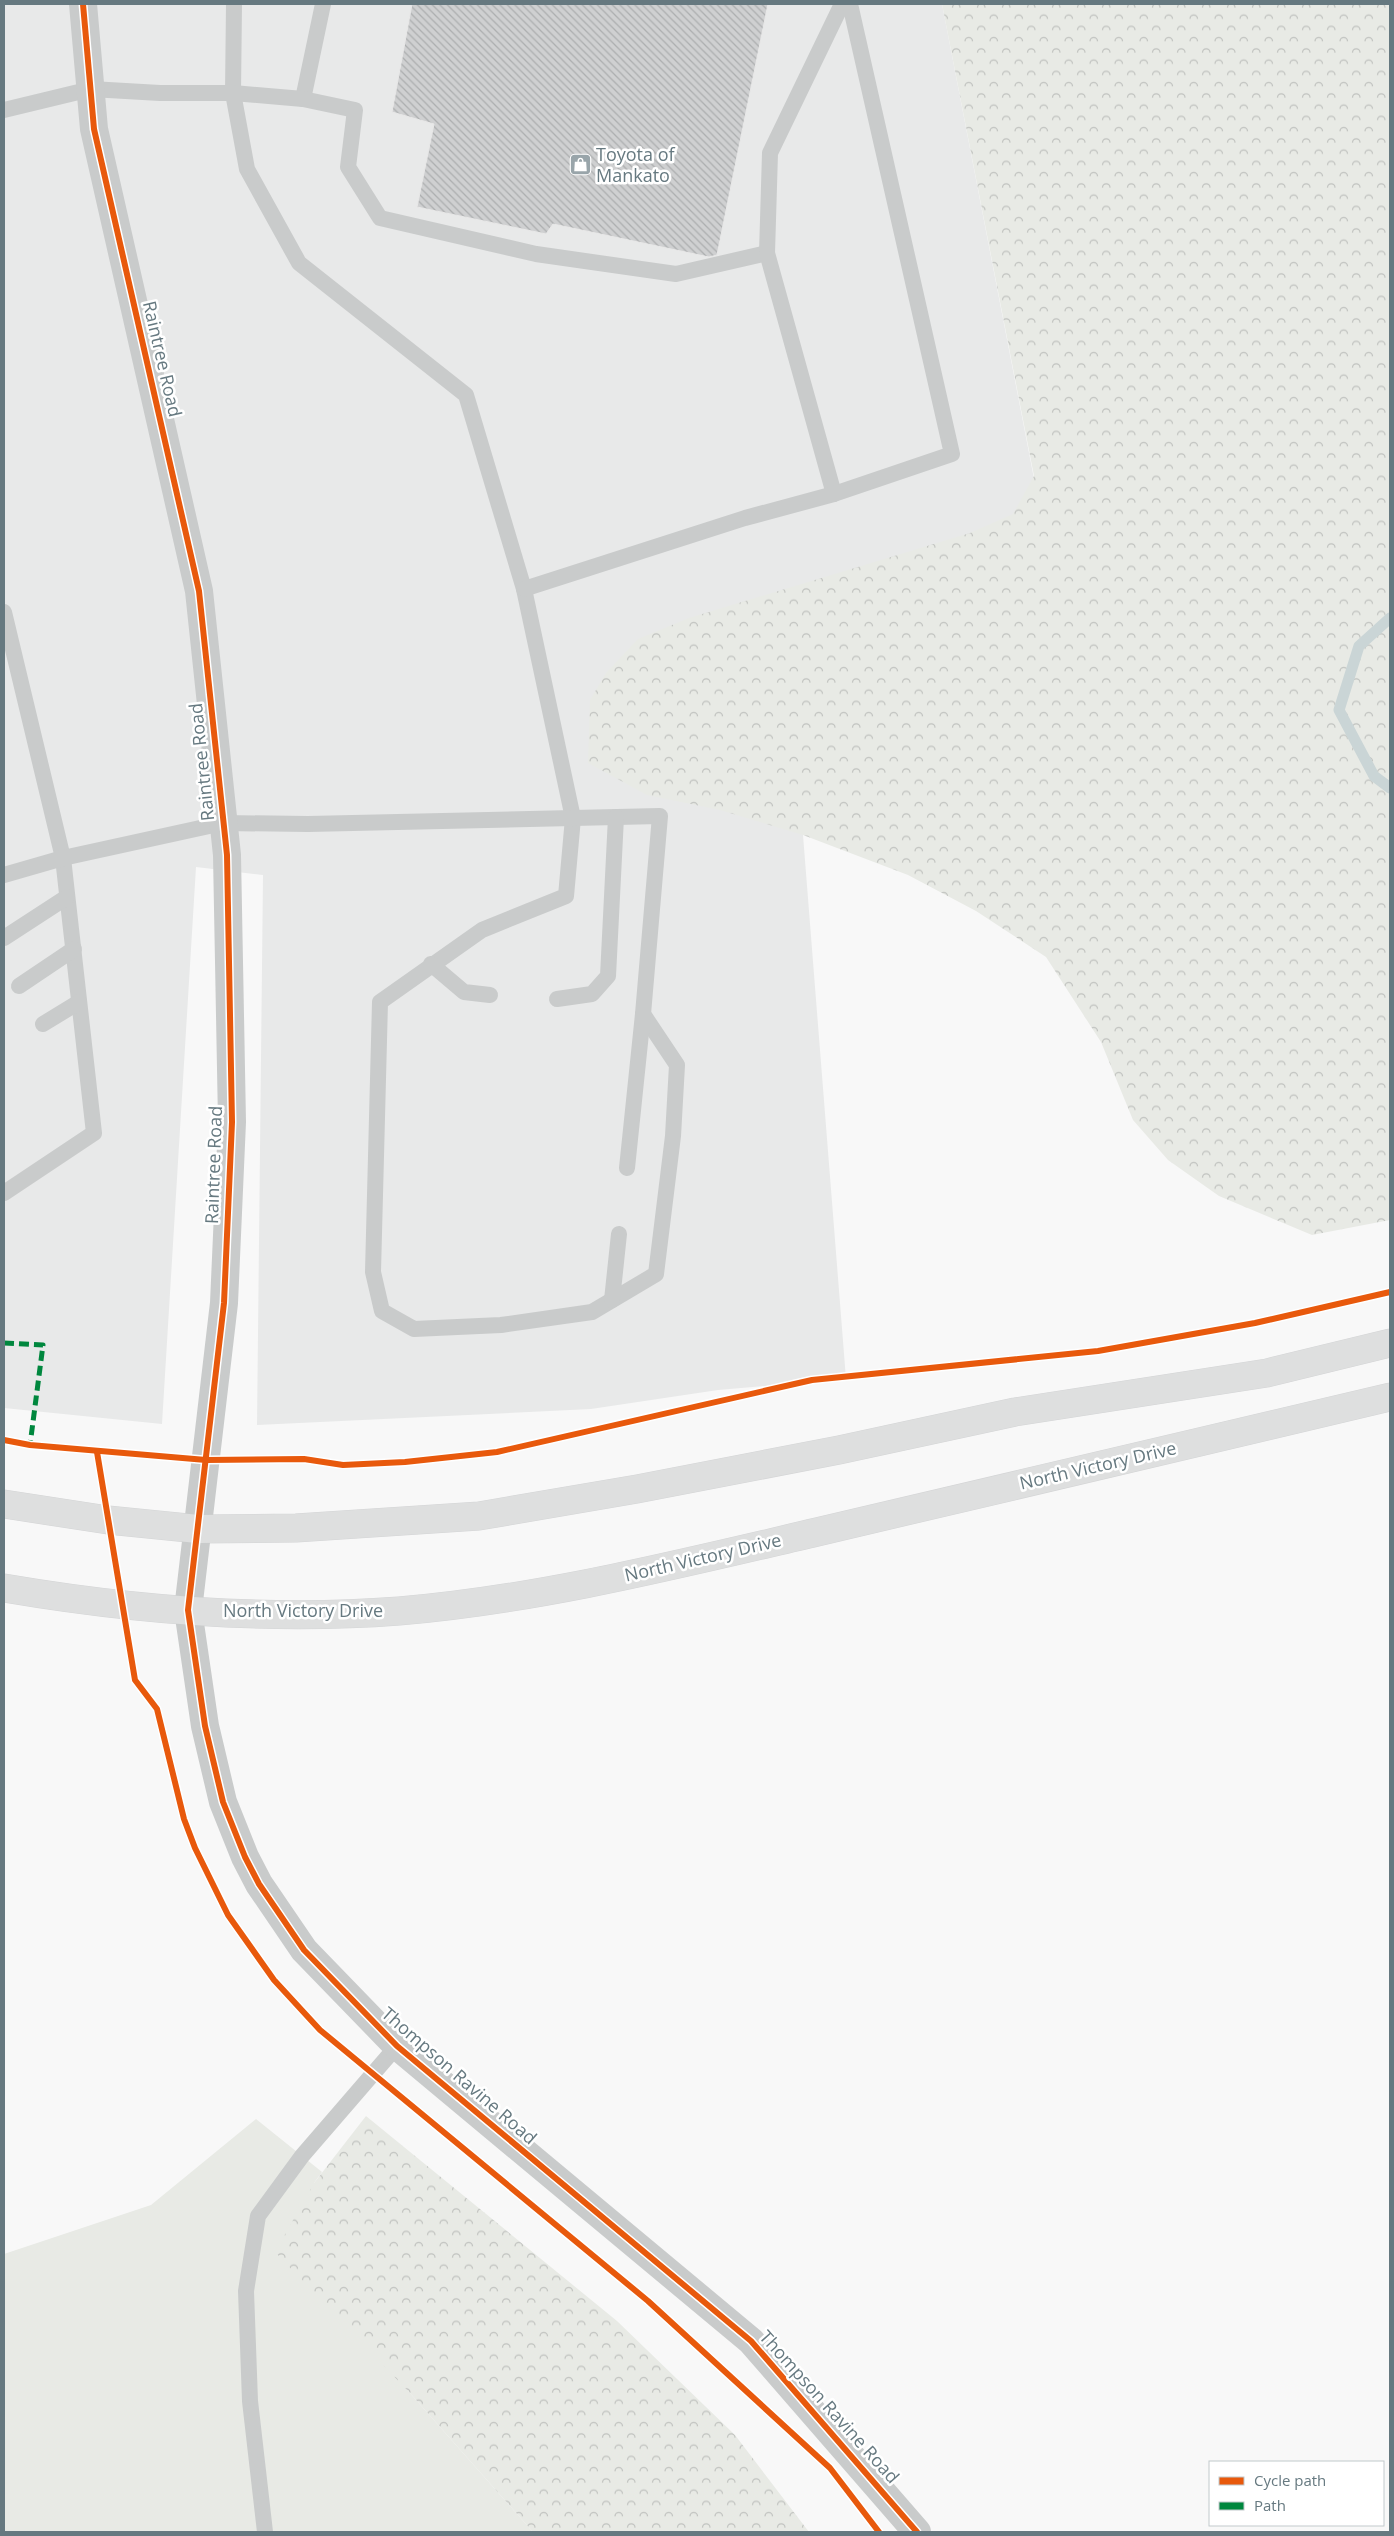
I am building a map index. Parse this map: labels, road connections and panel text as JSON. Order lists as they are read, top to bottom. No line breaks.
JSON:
{"streets":{"main road":["North Victory Drive"],"street":["Raintree Road","Thompson Ravine Road"]},"crossings":[["Raintree Road","Thompson Ravine Road"],["North Victory Drive","Thompson Ravine Road"]],"places":{"shop":["Toyota of Mankato"]},"legend":["Cycle path","Path"]}
